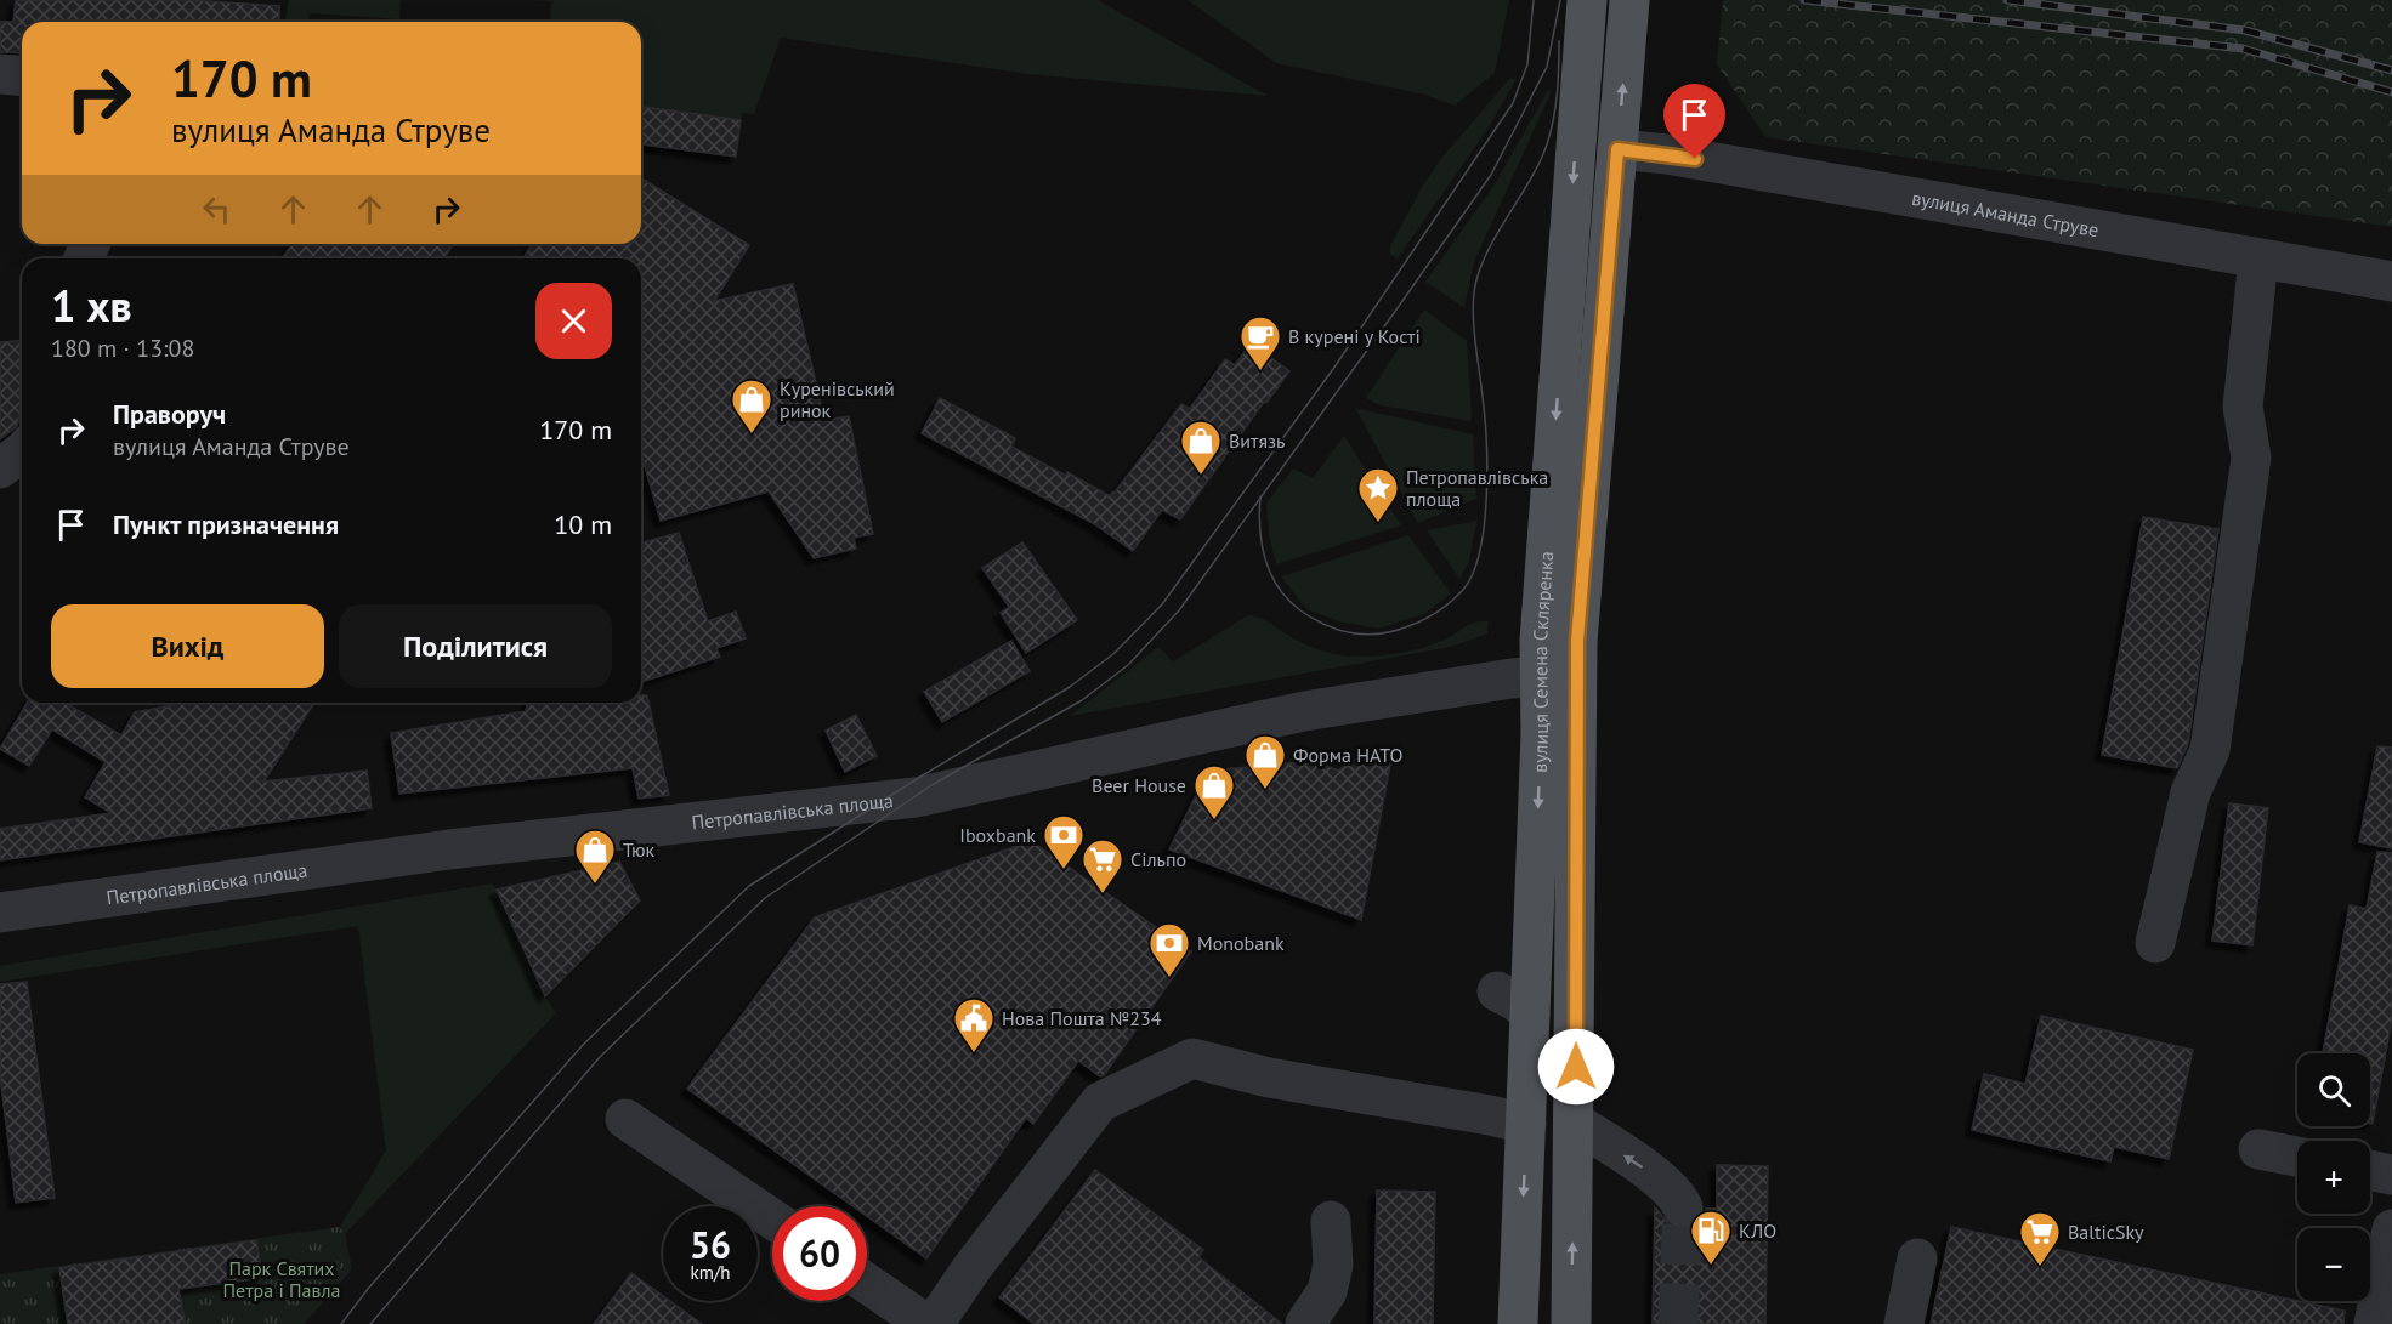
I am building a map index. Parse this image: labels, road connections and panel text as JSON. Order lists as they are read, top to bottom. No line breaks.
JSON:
{"streets":{"main road":["вулиця Семена Скляренка"],"street":["вулиця Аманда Струве","Петропавлівська площа"]},"crossings":[["вулиця Аманда Струве","вулиця Семена Скляренка"],["вулиця Семена Скляренка","Петропавлівська площа"]],"parks":["Парк Святих Петра і Павла"],"places":{"cafe":["В курені у Кості"],"shop":["Куренівський ринок","Витязь","Форма НАТО","Beer House","Тюк"],"place":["Петропавлівська площа"],"bank":["Iboxbank","Monobank"],"supermarket":["Сільпо","BalticSky"],"public building":["Нова Пошта №234"],"fuel station":["КЛО"]},"page":{"turn":["170 m","вулиця Аманда Струве"],"heading":["1 хв","180 m · 13:08"],"list":[{"name":"Праворуч","note":"вулиця Аманда Струве","value":"170 m"},{"name":"Пункт призначення","value":"10 m"}],"buttons":["Вихід","Поділитися"],"map_buttons":["+","−"],"speed":"56 km/h","limit":"60"}}
